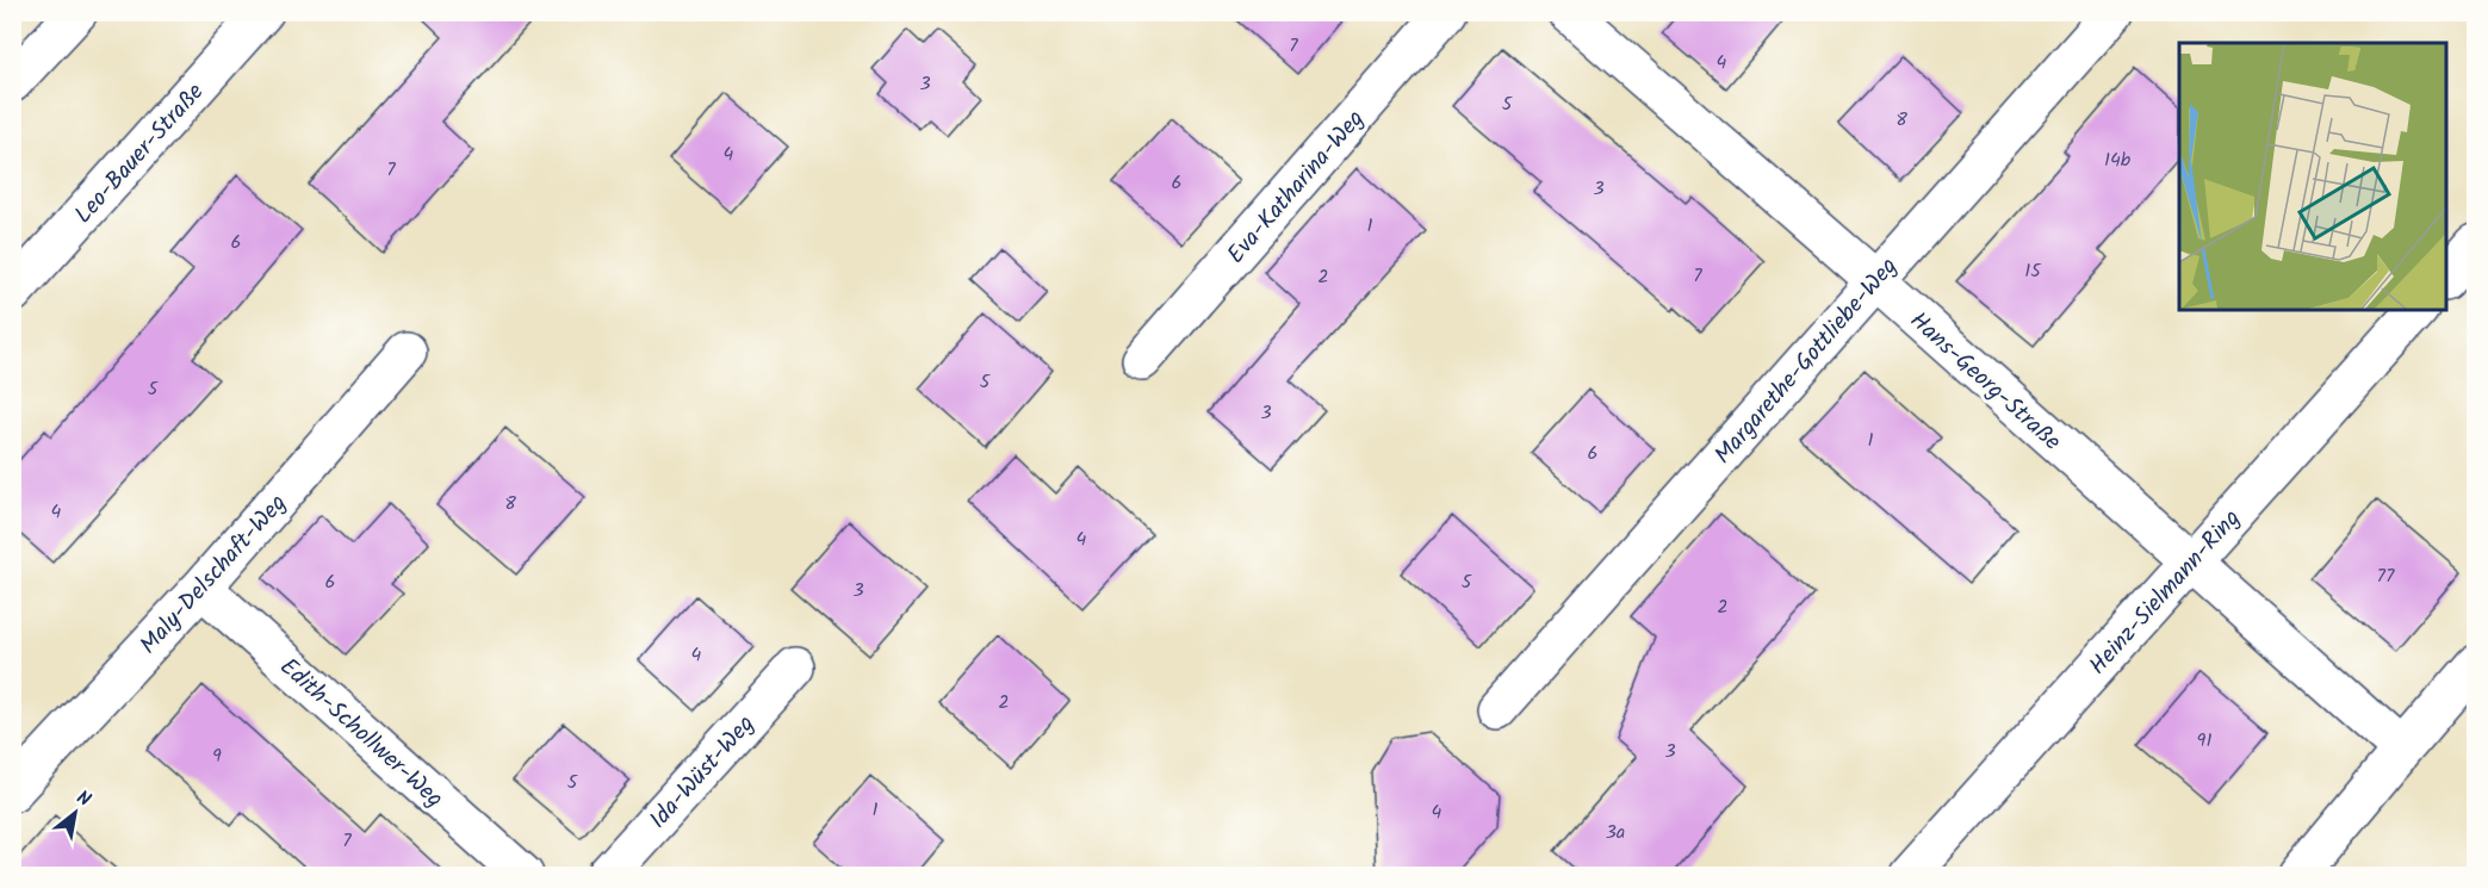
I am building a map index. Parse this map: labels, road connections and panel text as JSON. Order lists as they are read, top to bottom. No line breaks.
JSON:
{"streets":{"street":["Leo-Bauer-Straße","Eva-Katharina-Weg","Margarethe-Gottliebe-Weg","Hans-Georg-Straße","Maly-Delschaft-Weg","Heinz-Sielmann-Ring","Edith-Schollwer-Weg","Ida-Wüst-Weg"]},"crossings":[["Margarethe-Gottliebe-Weg","Hans-Georg-Straße"],["Hans-Georg-Straße","Heinz-Sielmann-Ring"],["Maly-Delschaft-Weg","Edith-Schollwer-Weg"]],"house_numbers":["7","4","3","5","8","4","14b","7","6","3","1","6","15","7","2","5","5","3","1","6","8","4","4","77","6","5","3","2","4","2","91","3","9","5","1","4","3a","7"],"north":"top right"}
